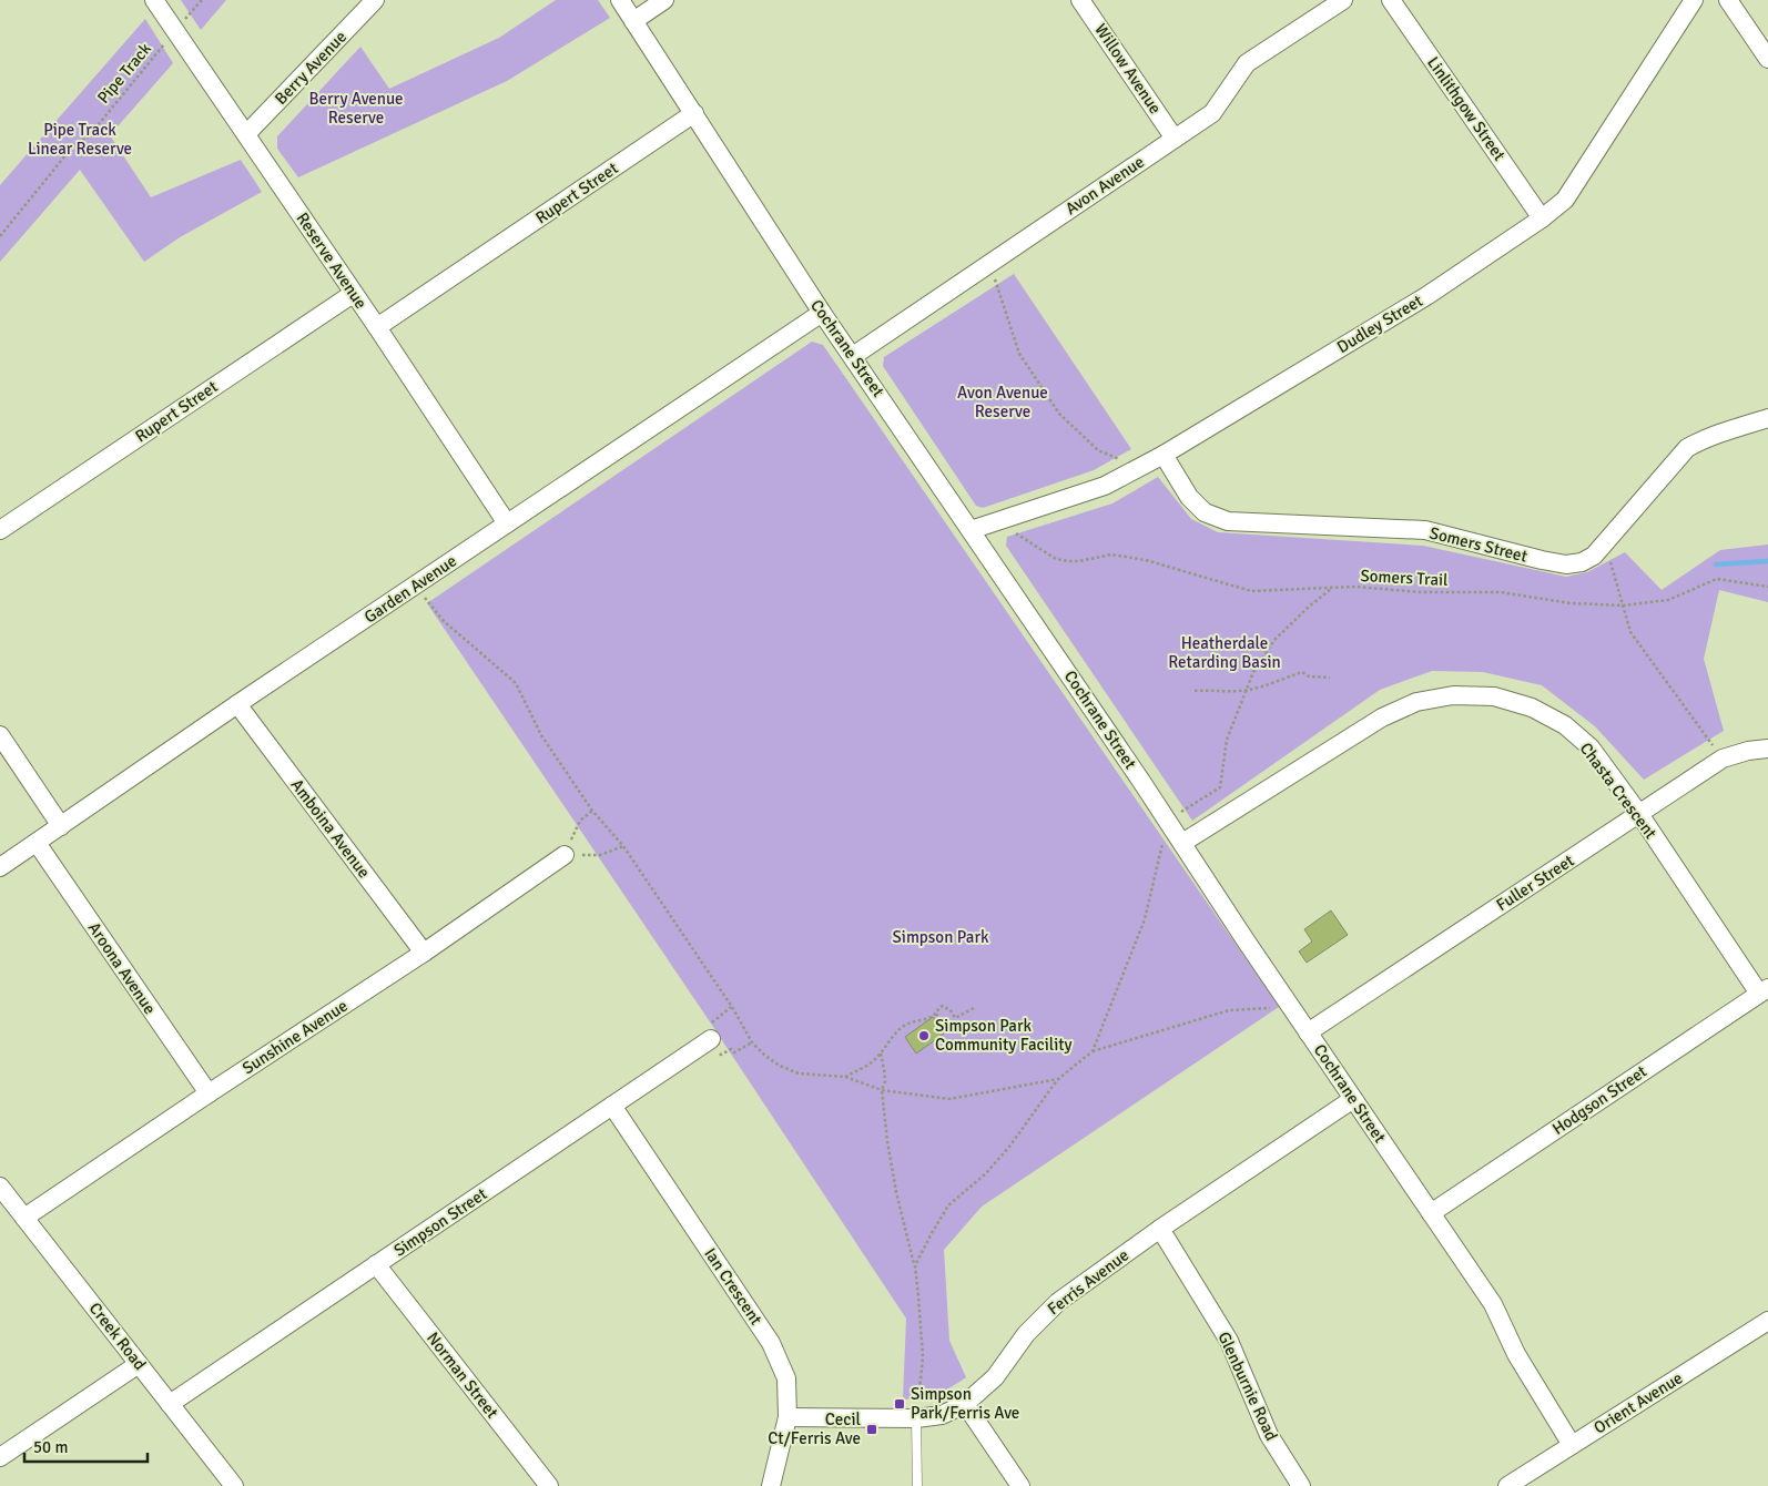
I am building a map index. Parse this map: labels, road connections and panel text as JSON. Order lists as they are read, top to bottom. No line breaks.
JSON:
{"streets":{"street":["Berry Avenue","Willow Avenue","Linlithgow Street","Avon Avenue","Rupert Street","Reserve Avenue","Dudley Street","Cochrane Street","Somers Street","Garden Avenue","Chasta Crescent","Amboina Avenue","Fuller Street","Aroona Avenue","Sunshine Avenue","Hodgson Street","Simpson Street","Ferris Avenue","Ian Crescent","Creek Road","Norman Street","Glenburnie Road","Orient Avenue"],"path":["Pipe Track","Somers Trail"]},"crossings":[["Berry Avenue","Reserve Avenue"],["Willow Avenue","Avon Avenue"],["Pipe Track","Reserve Avenue"],["Linlithgow Street","Dudley Street"],["Avon Avenue","Cochrane Street"],["Rupert Street","Reserve Avenue"],["Rupert Street","Cochrane Street"],["Reserve Avenue","Garden Avenue"],["Dudley Street","Cochrane Street"],["Dudley Street","Somers Street"],["Cochrane Street","Garden Avenue"],["Cochrane Street","Chasta Crescent"],["Cochrane Street","Fuller Street"],["Cochrane Street","Hodgson Street"],["Cochrane Street","Ferris Avenue"],["Cochrane Street","Orient Avenue"],["Garden Avenue","Amboina Avenue"],["Garden Avenue","Aroona Avenue"],["Chasta Crescent","Fuller Street"],["Chasta Crescent","Hodgson Street"],["Amboina Avenue","Sunshine Avenue"],["Aroona Avenue","Sunshine Avenue"],["Sunshine Avenue","Creek Road"],["Simpson Street","Ian Crescent"],["Simpson Street","Creek Road"],["Simpson Street","Norman Street"],["Ferris Avenue","Ian Crescent"],["Ferris Avenue","Glenburnie Road"]],"parks":["Berry Avenue Reserve","Pipe Track Linear Reserve","Avon Avenue Reserve","Heatherdale Retarding Basin","Simpson Park"],"places":{"other":["Simpson Park Community Facility"],"transit":["Simpson Park/Ferris Ave","Cecil Ct/Ferris Ave"]},"scale_bar":"50 m"}
